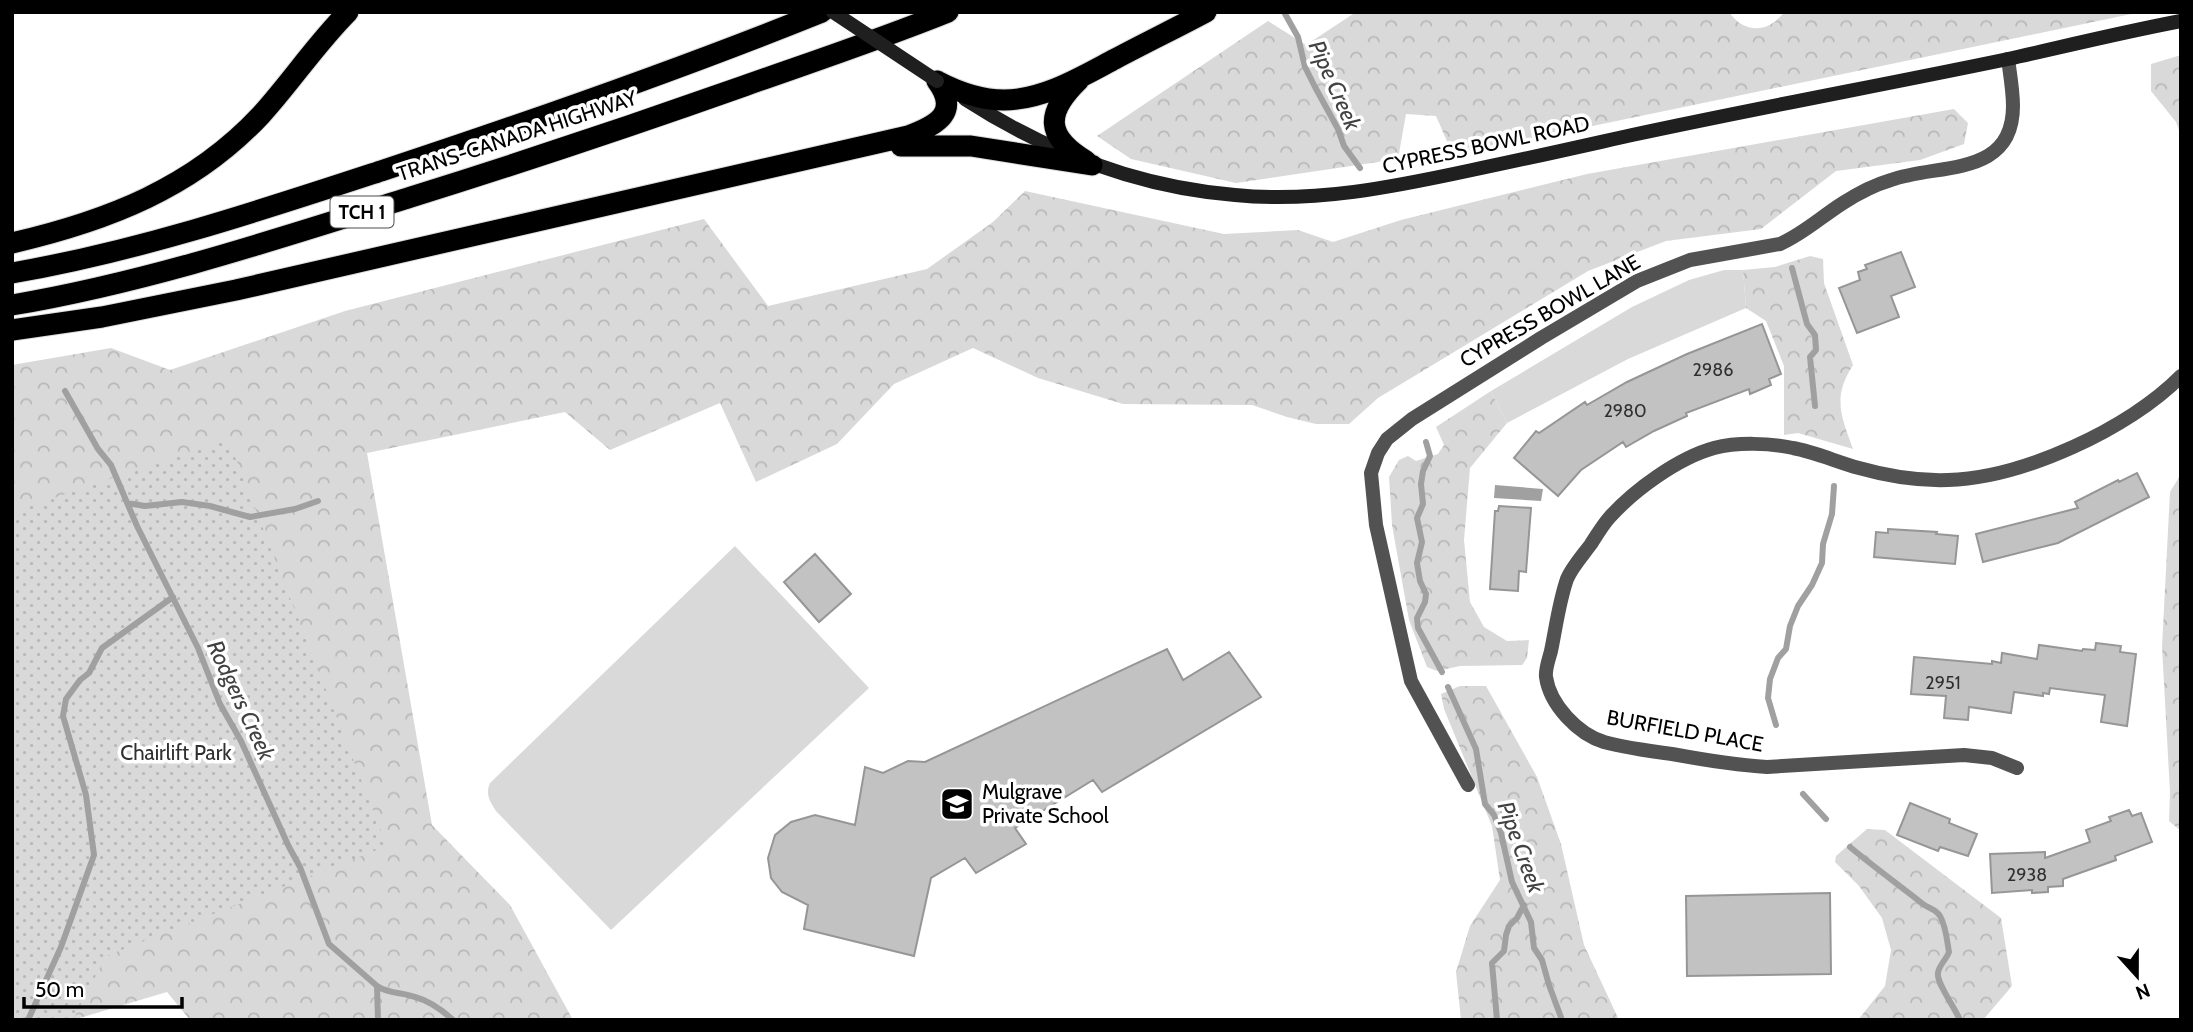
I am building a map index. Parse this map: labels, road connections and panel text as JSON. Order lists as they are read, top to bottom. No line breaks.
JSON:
{"streets":{"highway":["TRANS-CANADA HIGHWAY","TCH 1"],"street":["CYPRESS BOWL ROAD","CYPRESS BOWL LANE","BURFIELD PLACE"]},"crossings":[["CYPRESS BOWL ROAD","CYPRESS BOWL LANE"]],"water":["Pipe Creek","Rodgers Creek"],"parks":["Chairlift Park"],"places":{"school or university":["Mulgrave Private School"]},"house_numbers":["2986","2980","2951","2938"],"scale_bar":"50 m","north":"bottom"}
